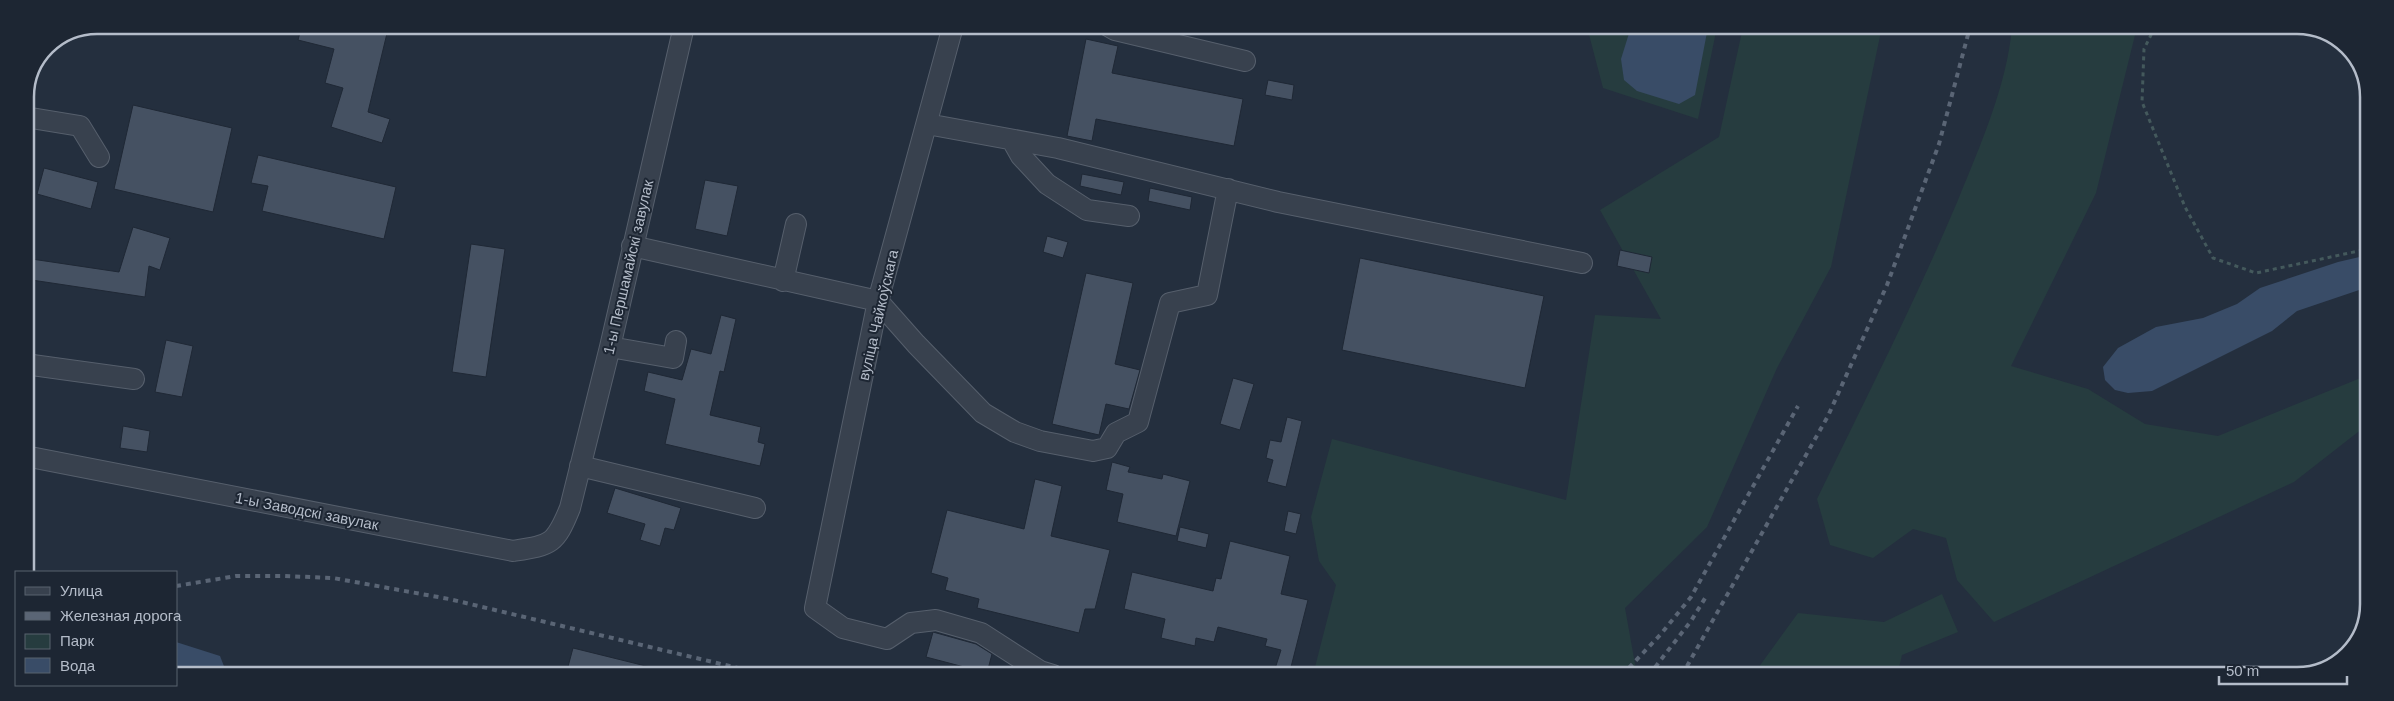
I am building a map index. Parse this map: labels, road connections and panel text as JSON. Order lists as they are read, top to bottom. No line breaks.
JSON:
{"streets":{"street":["1-ы Першамайскі завулак","вуліца Чайкоўскага","1-ы Заводскі завулак"]},"crossings":[["1-ы Першамайскі завулак","1-ы Заводскі завулак"]],"legend":["Улица","Железная дорога","Парк","Вода"],"scale_bar":"50 m"}
